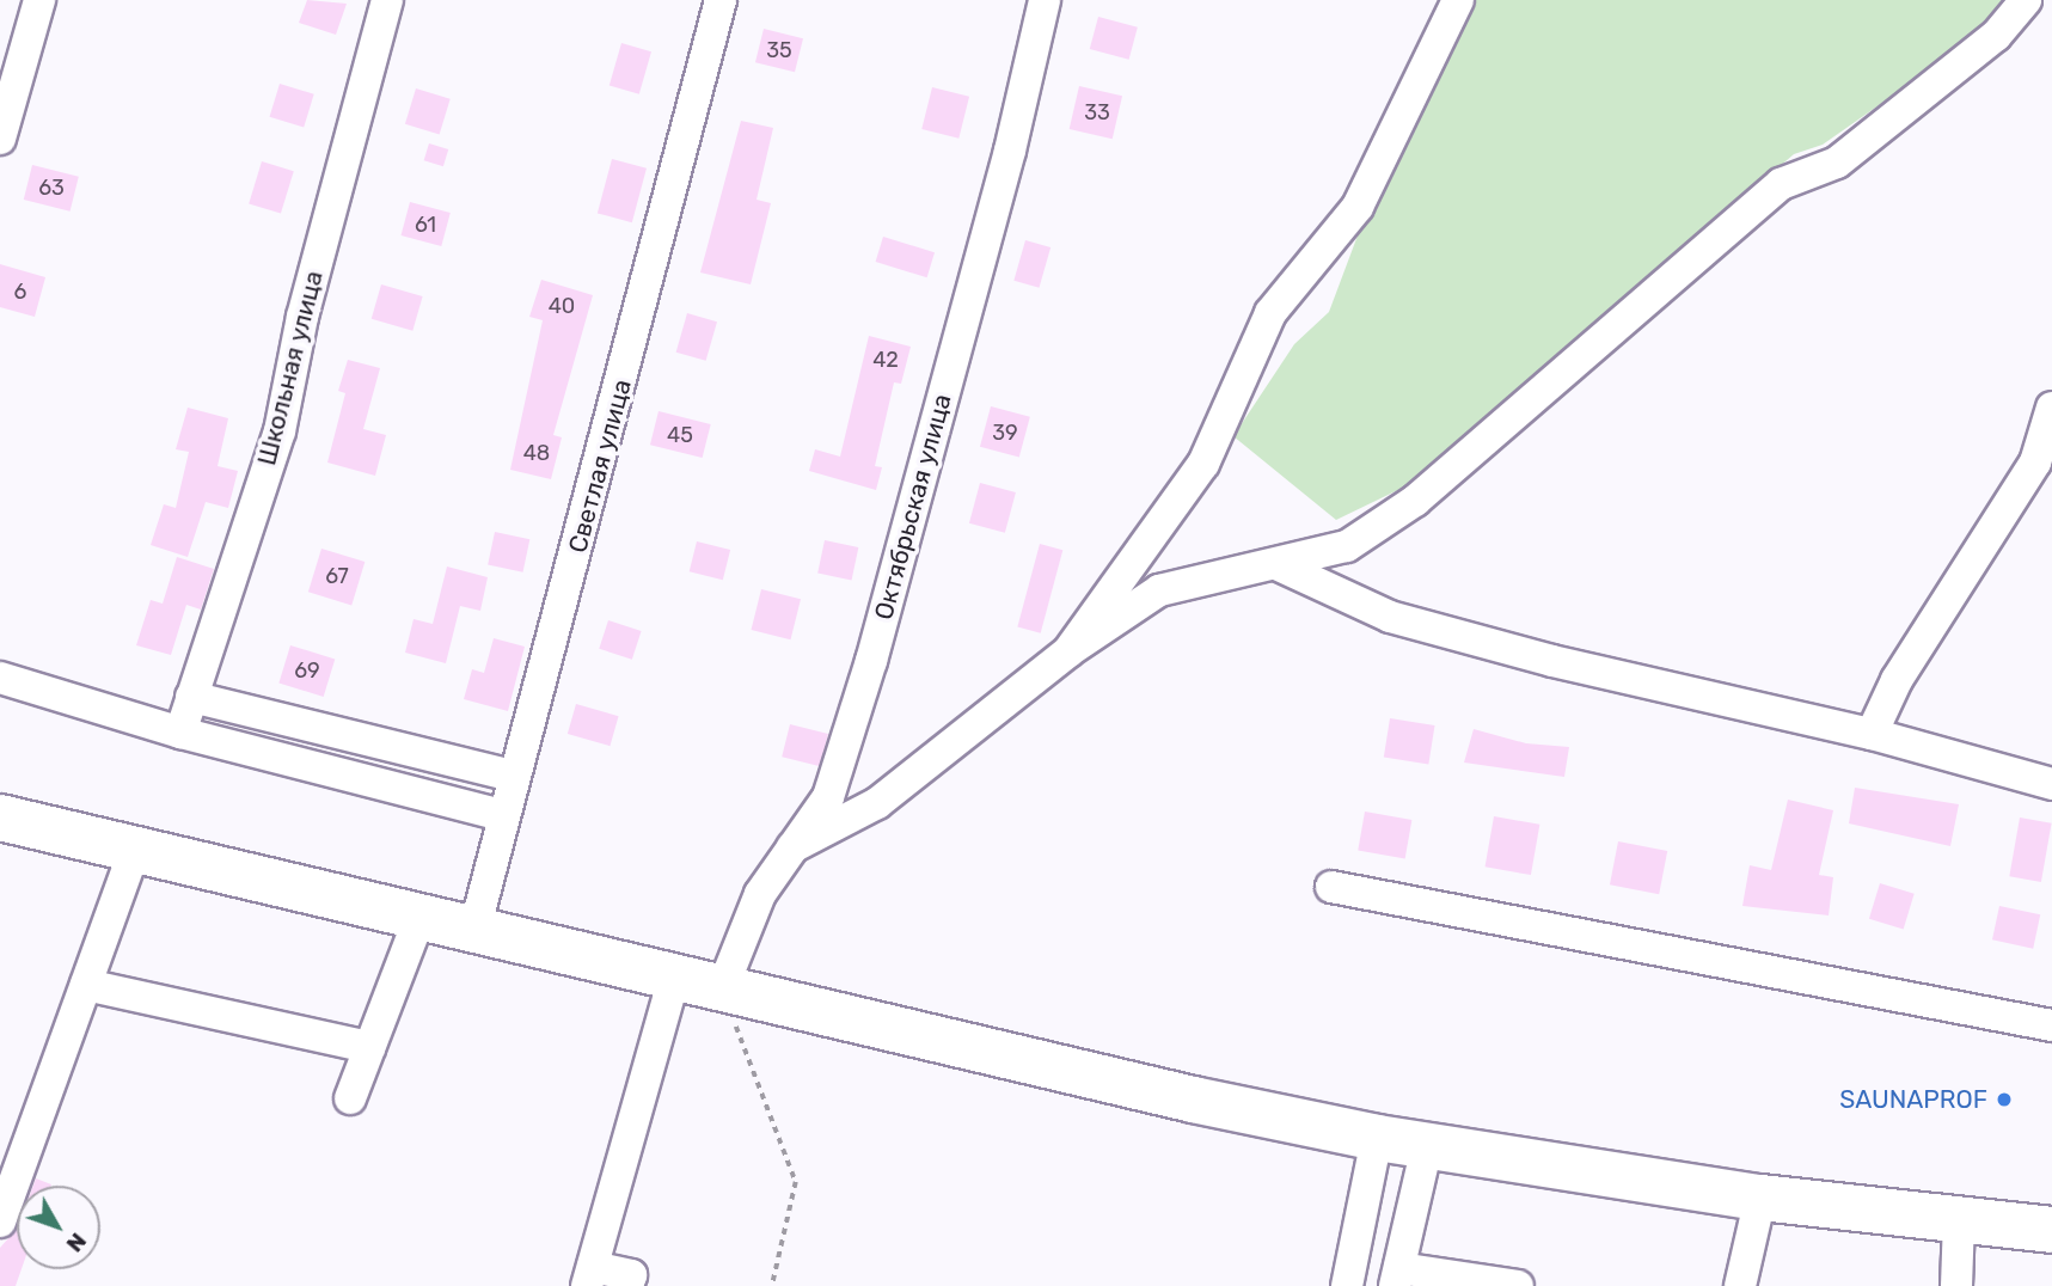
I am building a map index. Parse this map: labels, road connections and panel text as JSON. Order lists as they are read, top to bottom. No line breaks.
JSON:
{"streets":{"street":["Школьная улица","Светлая улица","Октябрьская улица"]},"places":["SAUNAPROF"],"house_numbers":["35","33","63","61","6","40","42","39","45","48","67","69"],"north":"bottom right"}
